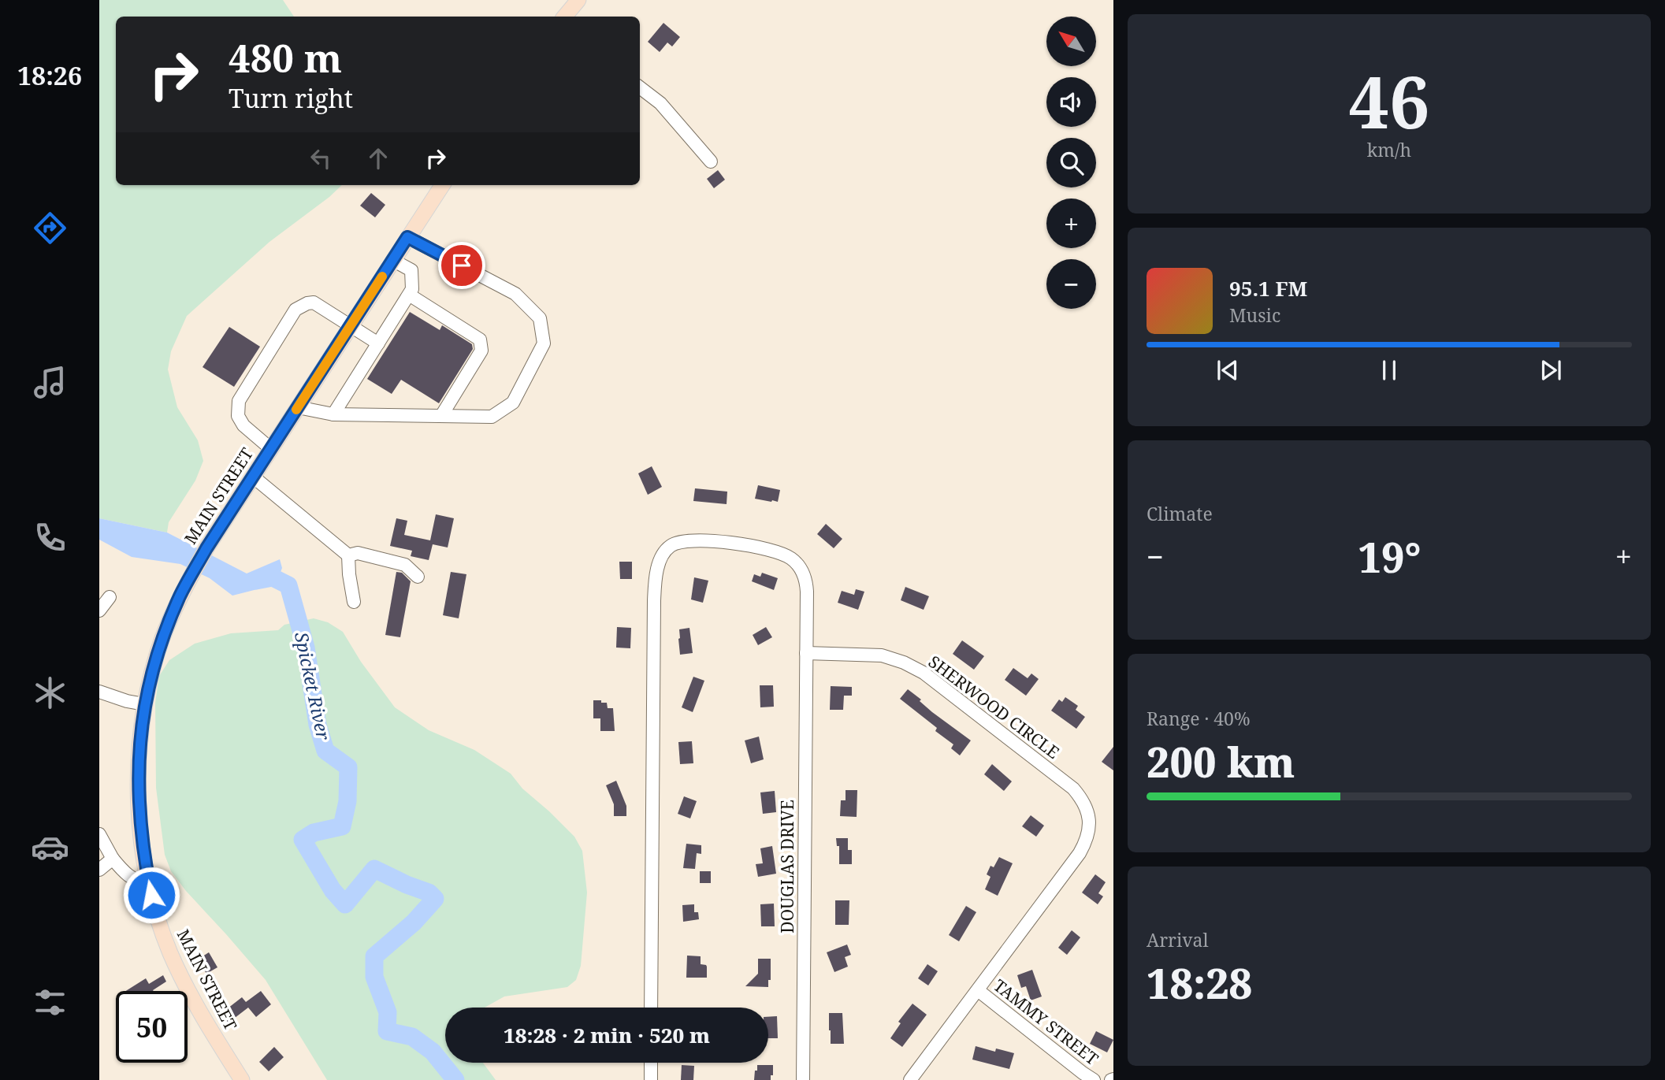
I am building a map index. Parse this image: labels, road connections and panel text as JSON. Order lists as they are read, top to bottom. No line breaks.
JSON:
{"streets":{"main road":["MAIN STREET"],"street":["SHERWOOD CIRCLE","DOUGLAS DRIVE","TAMMY STREET"]},"crossings":[["SHERWOOD CIRCLE","DOUGLAS DRIVE"],["SHERWOOD CIRCLE","TAMMY STREET"]],"water":["Spicket River"],"north":"top left","page":{"tabs":"18:26","tile":[["46","km/h"],"Climate",["Range · 40%","200 km"],["Arrival","18:28"]],"map_buttons":["+","−"],"turn":["480 m","Turn right"],"song":["95.1 FM","Music"],"heat":["−","19°","+"],"limit":"50","trip":"18:28 · 2 min · 520 m"}}
